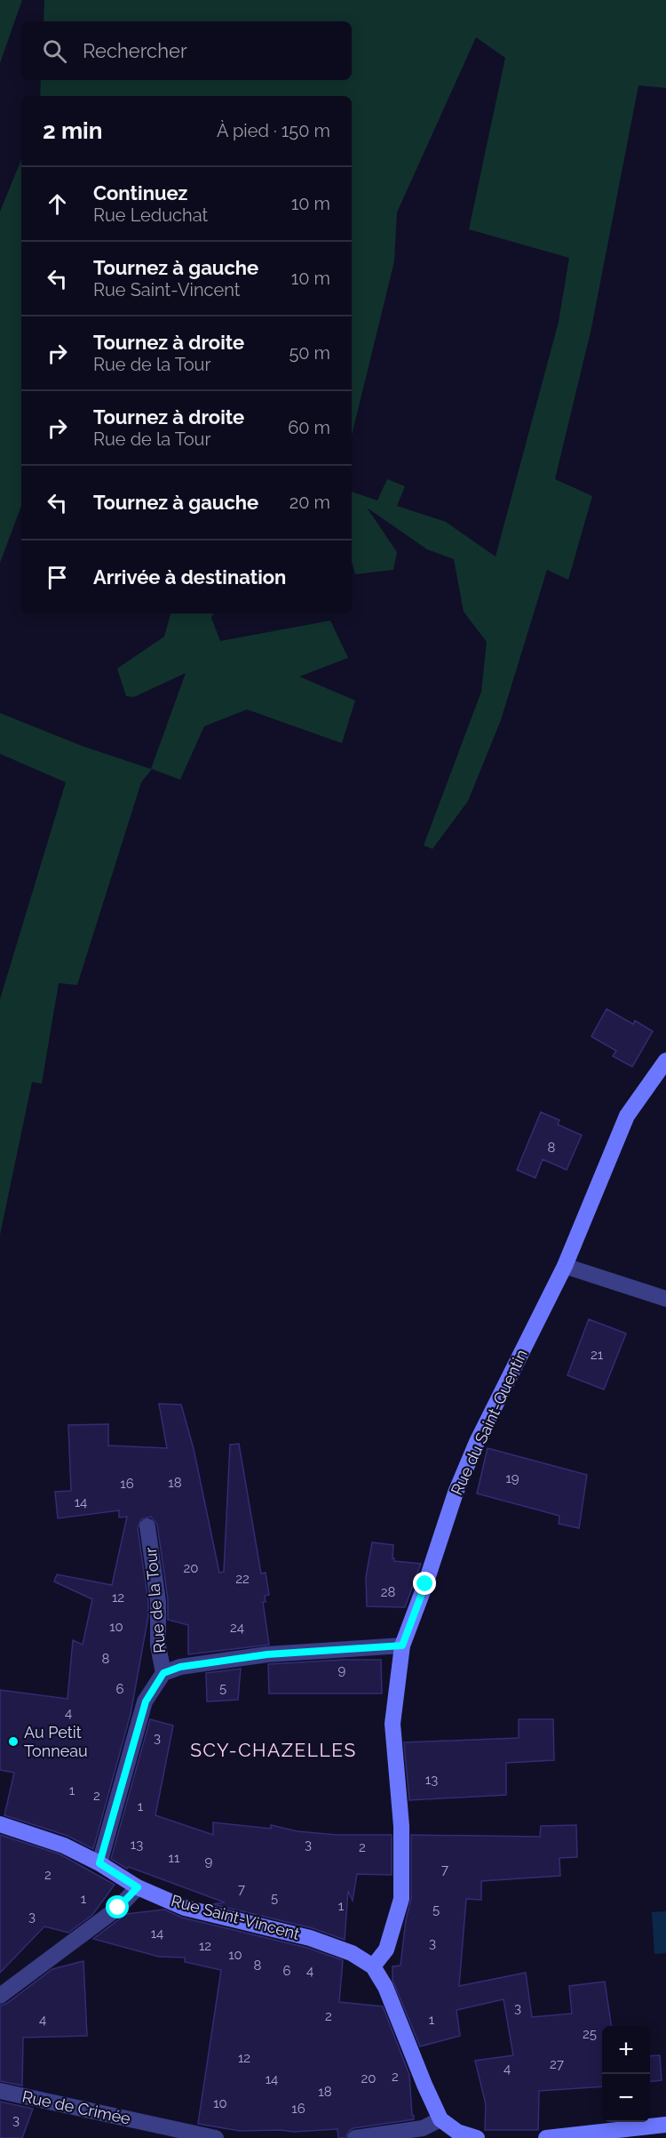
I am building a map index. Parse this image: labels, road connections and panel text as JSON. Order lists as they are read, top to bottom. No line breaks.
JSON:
{"streets":{"street":["Rue du Saint-Quentin","Rue de la Tour","Rue Saint-Vincent","Rue de Crimée"]},"crossings":[["Rue du Saint-Quentin","Rue de la Tour"],["Rue du Saint-Quentin","Rue Saint-Vincent"],["Rue de la Tour","Rue Saint-Vincent"]],"districts":["SCY-CHAZELLES"],"places":["Au Petit Tonneau"],"house_numbers":["8","21","19","18","16","14","20","22","28","12","10","24","8","9","5","6","4","3","13","1","2","1","13","3","2","11","9","7","2","7","5","1","1","5","3","14","3","12","10","8","6","4","3","2","4","1","25","12","27","4","2","20","14","18","10","16","3"],"page":{"search":"Rechercher","heading":["2 min","À pied · 150 m"],"list":[["Continuez","Rue Leduchat","10 m"],["Tournez à gauche","Rue Saint-Vincent","10 m"],["Tournez à droite","Rue de la Tour","50 m"],["Tournez à droite","Rue de la Tour","60 m"],["Tournez à gauche","20 m"],"Arrivée à destination"],"map_buttons":["+","−"]}}
